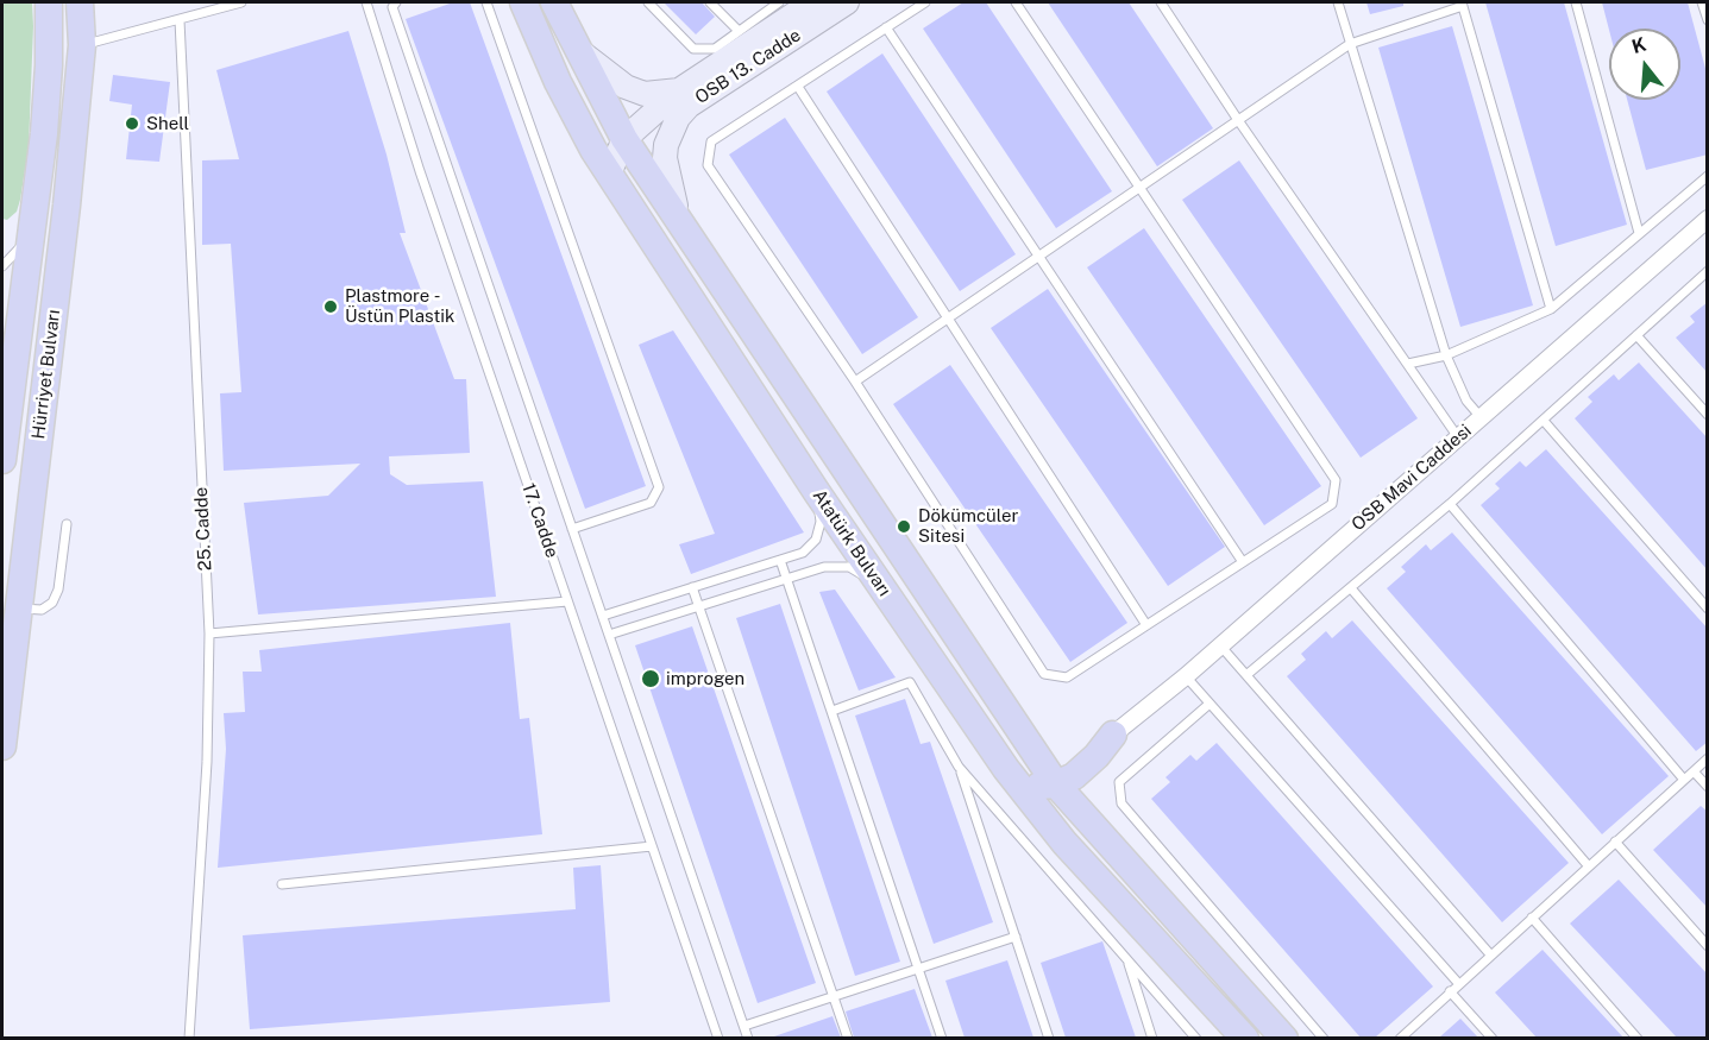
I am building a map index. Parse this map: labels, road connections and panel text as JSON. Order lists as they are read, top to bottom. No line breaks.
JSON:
{"streets":{"main road":["Hürriyet Bulvarı","Atatürk Bulvarı"],"street":["OSB 13. Cadde","OSB Mavi Caddesi"],"lane":["17. Cadde","25. Cadde"]},"crossings":[["OSB 13. Cadde","Atatürk Bulvarı"]],"places":["Shell","Plastmore - Üstün Plastik","Dökümcüler Sitesi","improgen"],"north":"top"}
